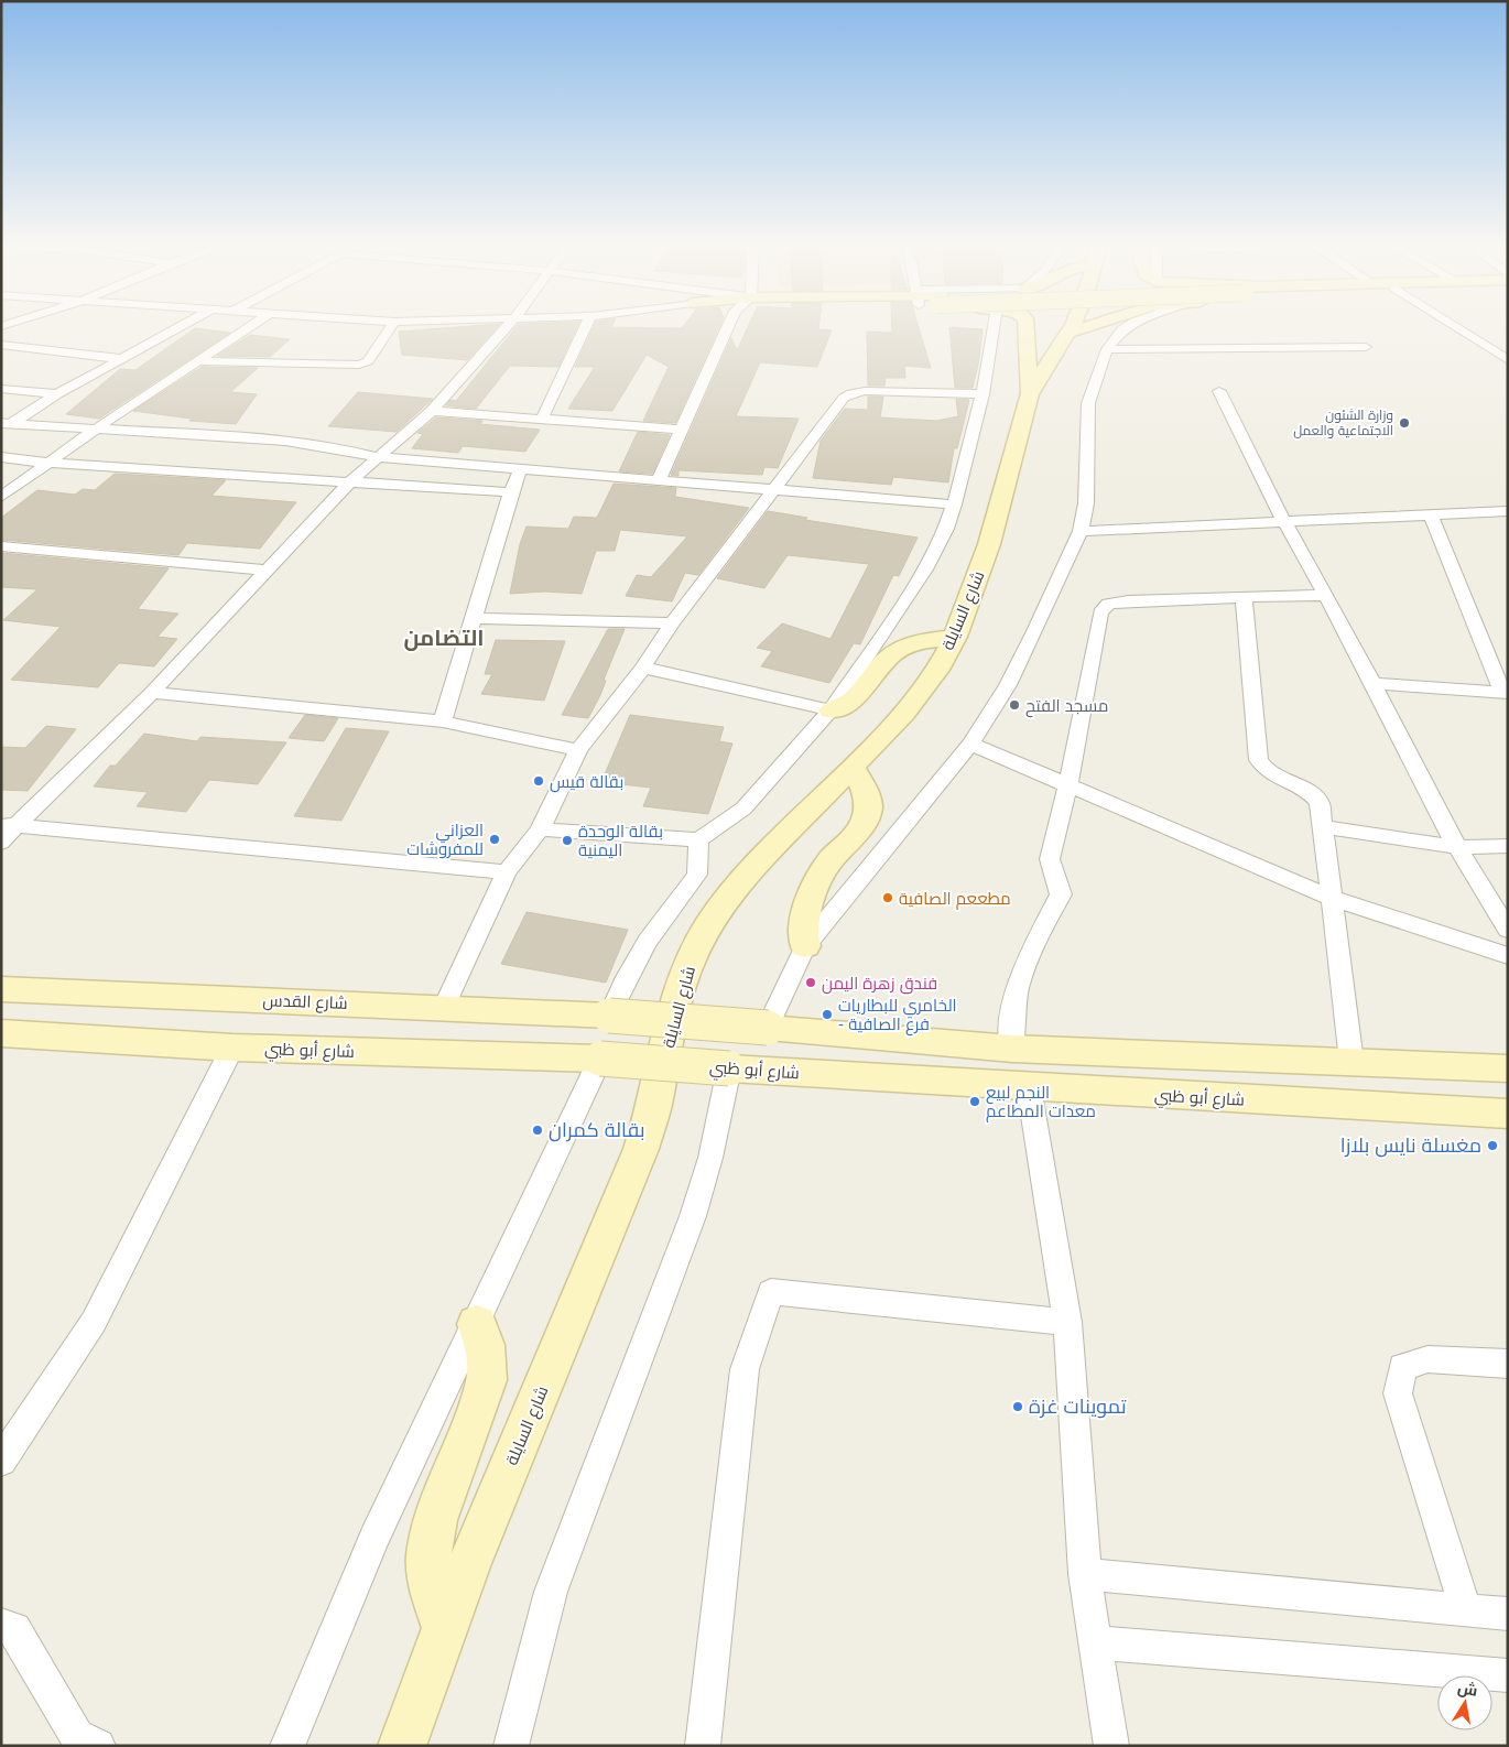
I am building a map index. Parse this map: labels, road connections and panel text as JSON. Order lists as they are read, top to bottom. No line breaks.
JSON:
{"streets":{"main road":["شارع السايلة","شارع القدس","شارع أبو ظبي"]},"districts":["التضامن"],"places":["وزارة الشئون الاجتماعية والعمل","مسجد الفتح","بقالة قيس","العزاني للمفروشات","بقالة الوحدة اليمنية","مطععم الصافية","فندق زهرة اليمن","الخامري للبطاريات - فرع الصافية","النجم لبيع معدات المطاعم","بقالة كمران","مغسلة نايس بلازا","تموينات غزة"],"north":"top"}
